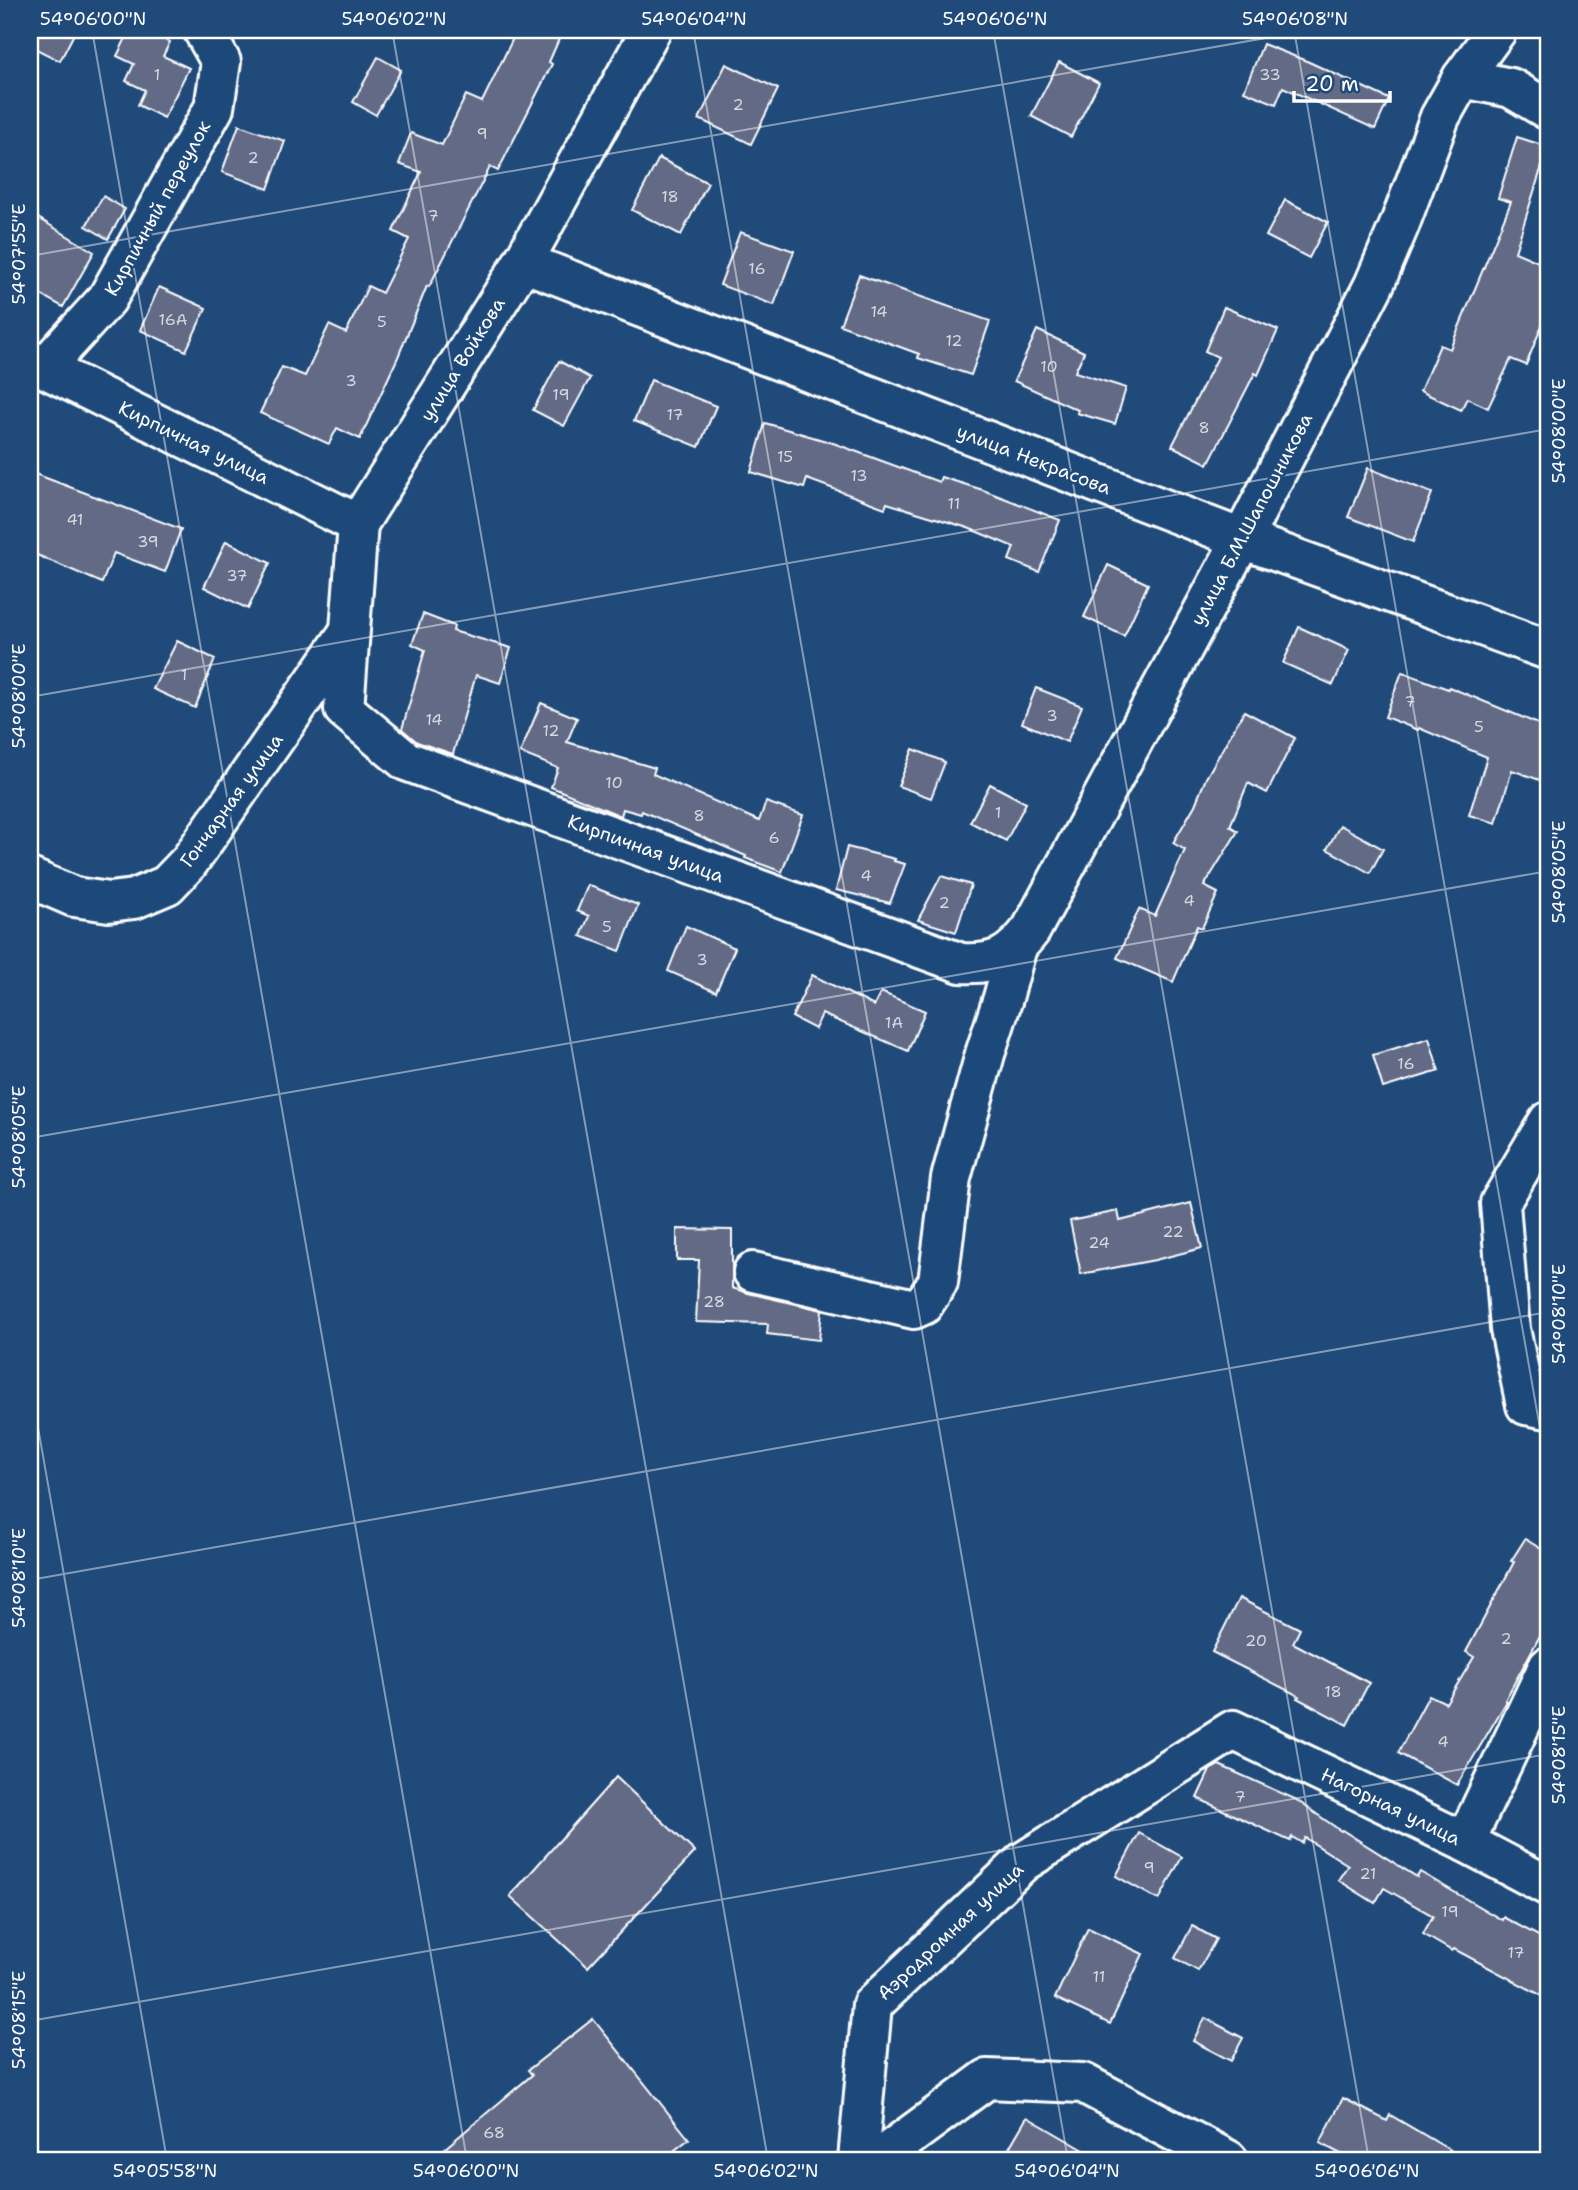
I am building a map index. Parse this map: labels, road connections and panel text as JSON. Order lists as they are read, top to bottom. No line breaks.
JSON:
{"streets":{"street":["Кирпичный переулок","улица Войкова","Кирпичная улица","улица Некрасова","улица Б.М.Шапошникова","Гончарная улица","Нагорная улица","Аэродромная улица"]},"crossings":[["Кирпичный переулок","Кирпичная улица"],["улица Войкова","Кирпичная улица"],["улица Войкова","улица Некрасова"],["улица Войкова","Гончарная улица"],["Кирпичная улица","улица Б.М.Шапошникова"],["улица Некрасова","улица Б.М.Шапошникова"],["Нагорная улица","Аэродромная улица"]],"house_numbers":["1","33","2","9","2","18","7","16","14","16А","5","12","10","3","19","17","8","15","13","11","41","39","37","1","7","3","14","5","12","10","1","8","6","4","4","2","5","3","1А","16","22","24","28","2","20","18","4","7","9","21","19","17","11","68"],"scale_bar":"20 m","coordinates":["54°06'00\"N","54°06'02\"N","54°06'04\"N","54°06'06\"N","54°06'08\"N","54°07'55\"E","54°08'00\"E","54°08'05\"E","54°08'10\"E","54°08'15\"E","54°05'58\"N"]}
